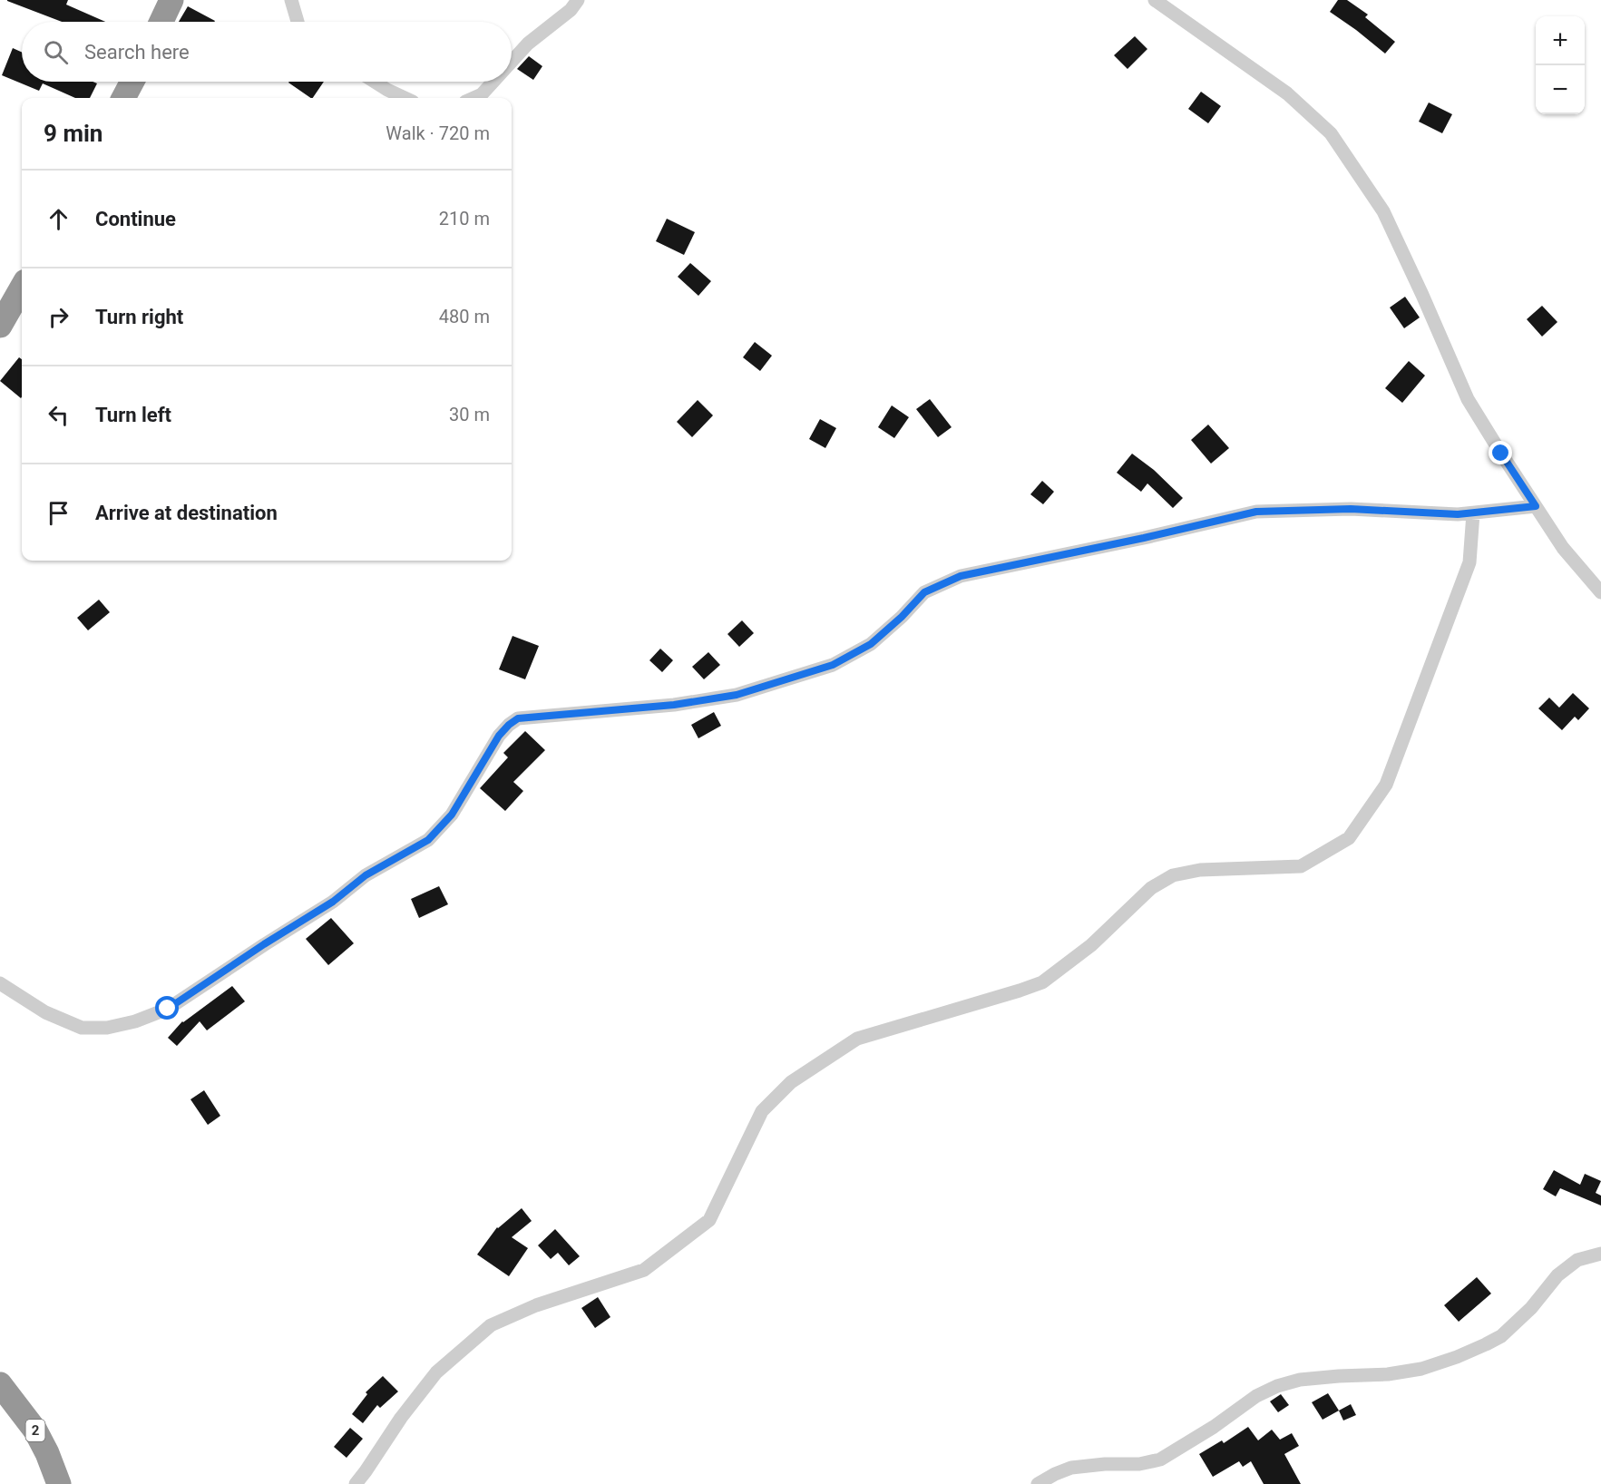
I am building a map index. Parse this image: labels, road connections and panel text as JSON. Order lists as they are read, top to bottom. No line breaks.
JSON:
{"streets":{"highway":["2"]},"page":{"map_buttons":["+","−"],"search":"Search here","heading":["9 min","Walk · 720 m"],"list":[["Continue","210 m"],["Turn right","480 m"],["Turn left","30 m"],"Arrive at destination"]}}
